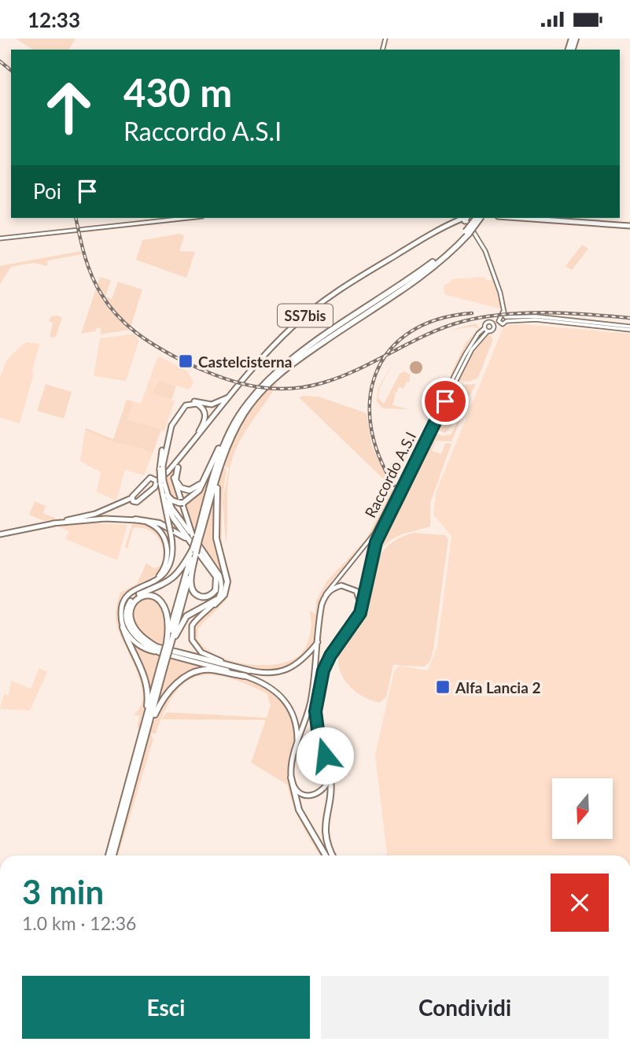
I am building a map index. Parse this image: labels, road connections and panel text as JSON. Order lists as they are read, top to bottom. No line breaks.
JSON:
{"streets":{"main road":["SS7bis"],"street":["Raccordo A.S.I"]},"places":{"transit":["Castelcisterna","Alfa Lancia 2"]},"north":"bottom","page":{"status":"12:33","turn":["430 m","Raccordo A.S.I"],"then":"Poi","heading":["3 min","1.0 km · 12:36"],"buttons":["Esci","Condividi"]}}
